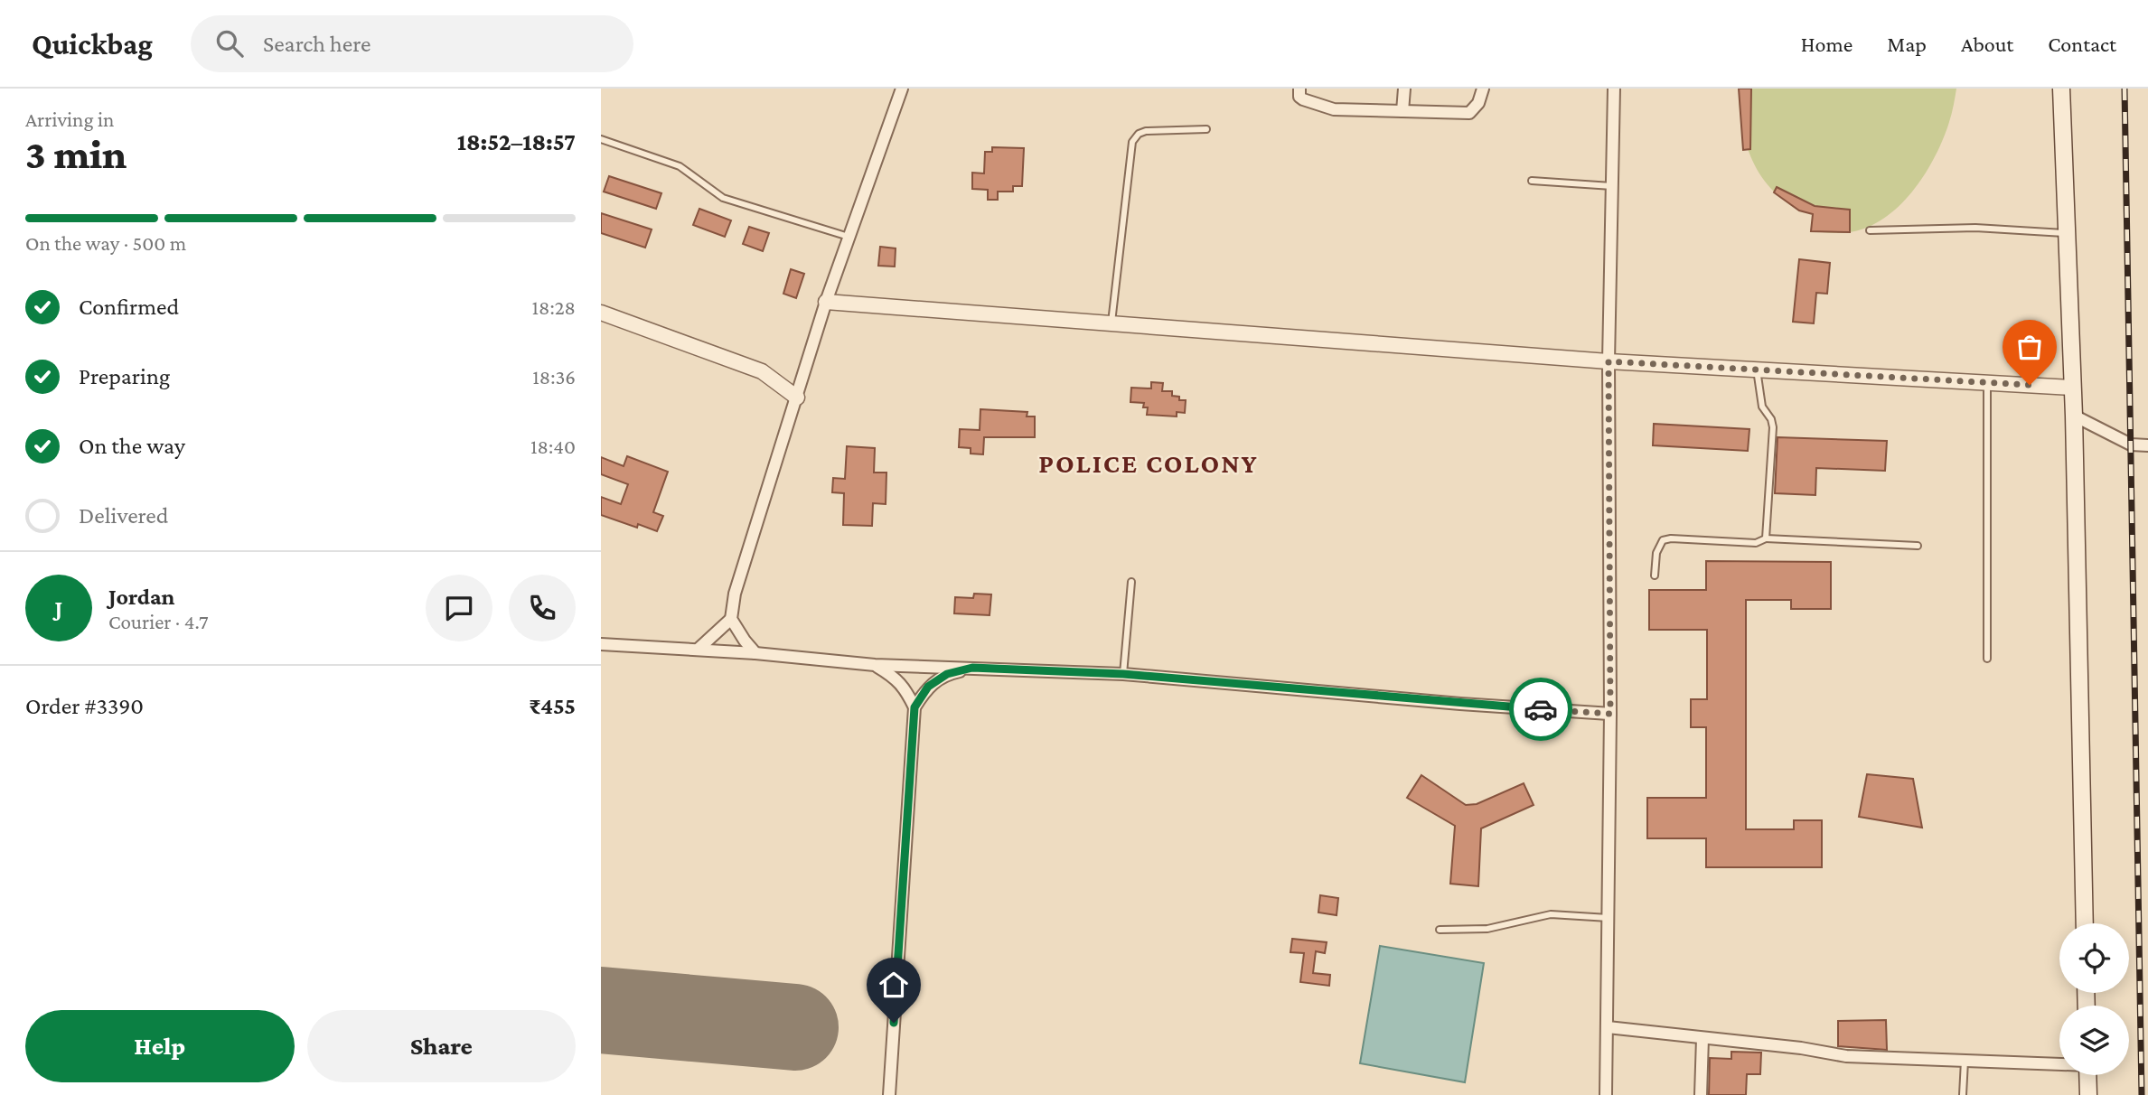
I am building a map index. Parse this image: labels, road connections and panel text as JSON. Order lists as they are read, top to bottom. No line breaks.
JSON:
{"districts":["POLICE COLONY"],"page":{"header":"Quickbag","search":"Search here","nav":["Home","Map","About","Contact"],"heading":["3 min","Arriving in","18:52–18:57"],"panel":["Jordan","Courier · 4.7","Order #3390","₹455"],"bar":"On the way · 500 m","list":[["Confirmed","18:28"],["Preparing","18:36"],["On the way","18:40"],"Delivered"],"round":"J","buttons":["Help","Share"]}}
